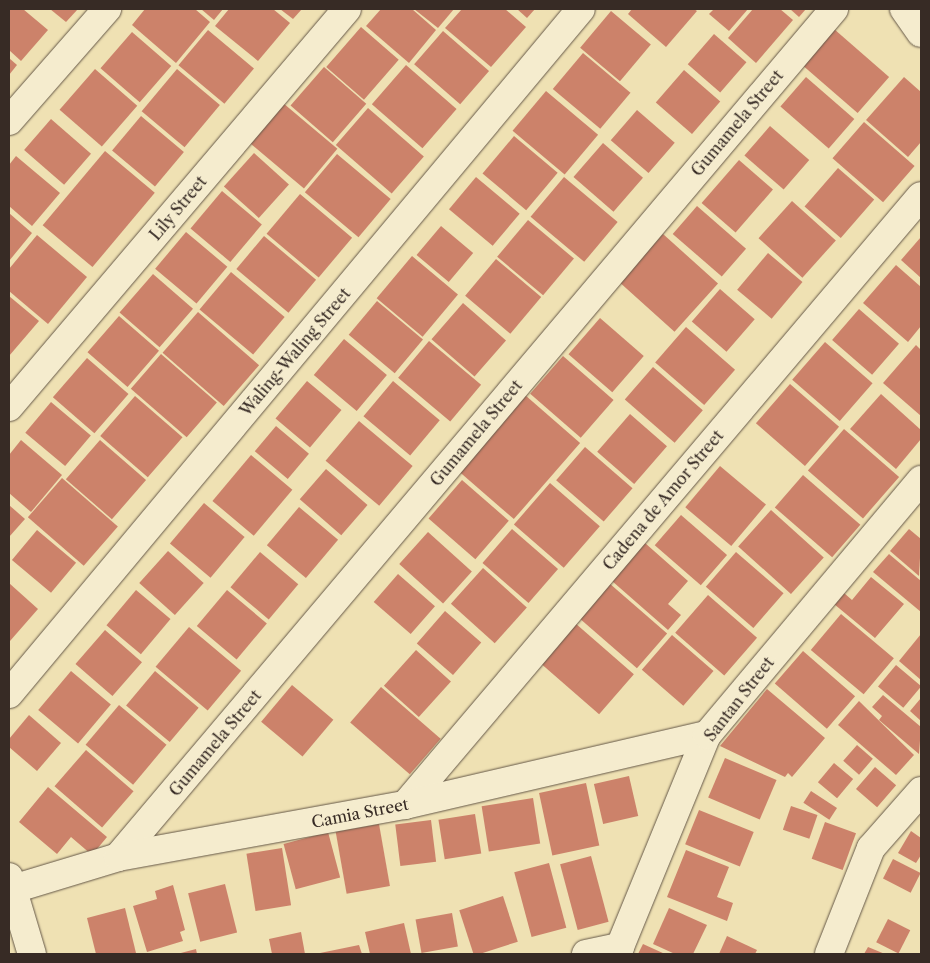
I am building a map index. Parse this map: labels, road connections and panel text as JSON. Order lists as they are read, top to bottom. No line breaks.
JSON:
{"streets":{"street":["Gumamela Street","Lily Street","Waling-Waling Street","Cadena de Amor Street","Santan Street","Camia Street"]},"crossings":[["Gumamela Street","Camia Street"],["Cadena de Amor Street","Camia Street"],["Santan Street","Camia Street"]]}
